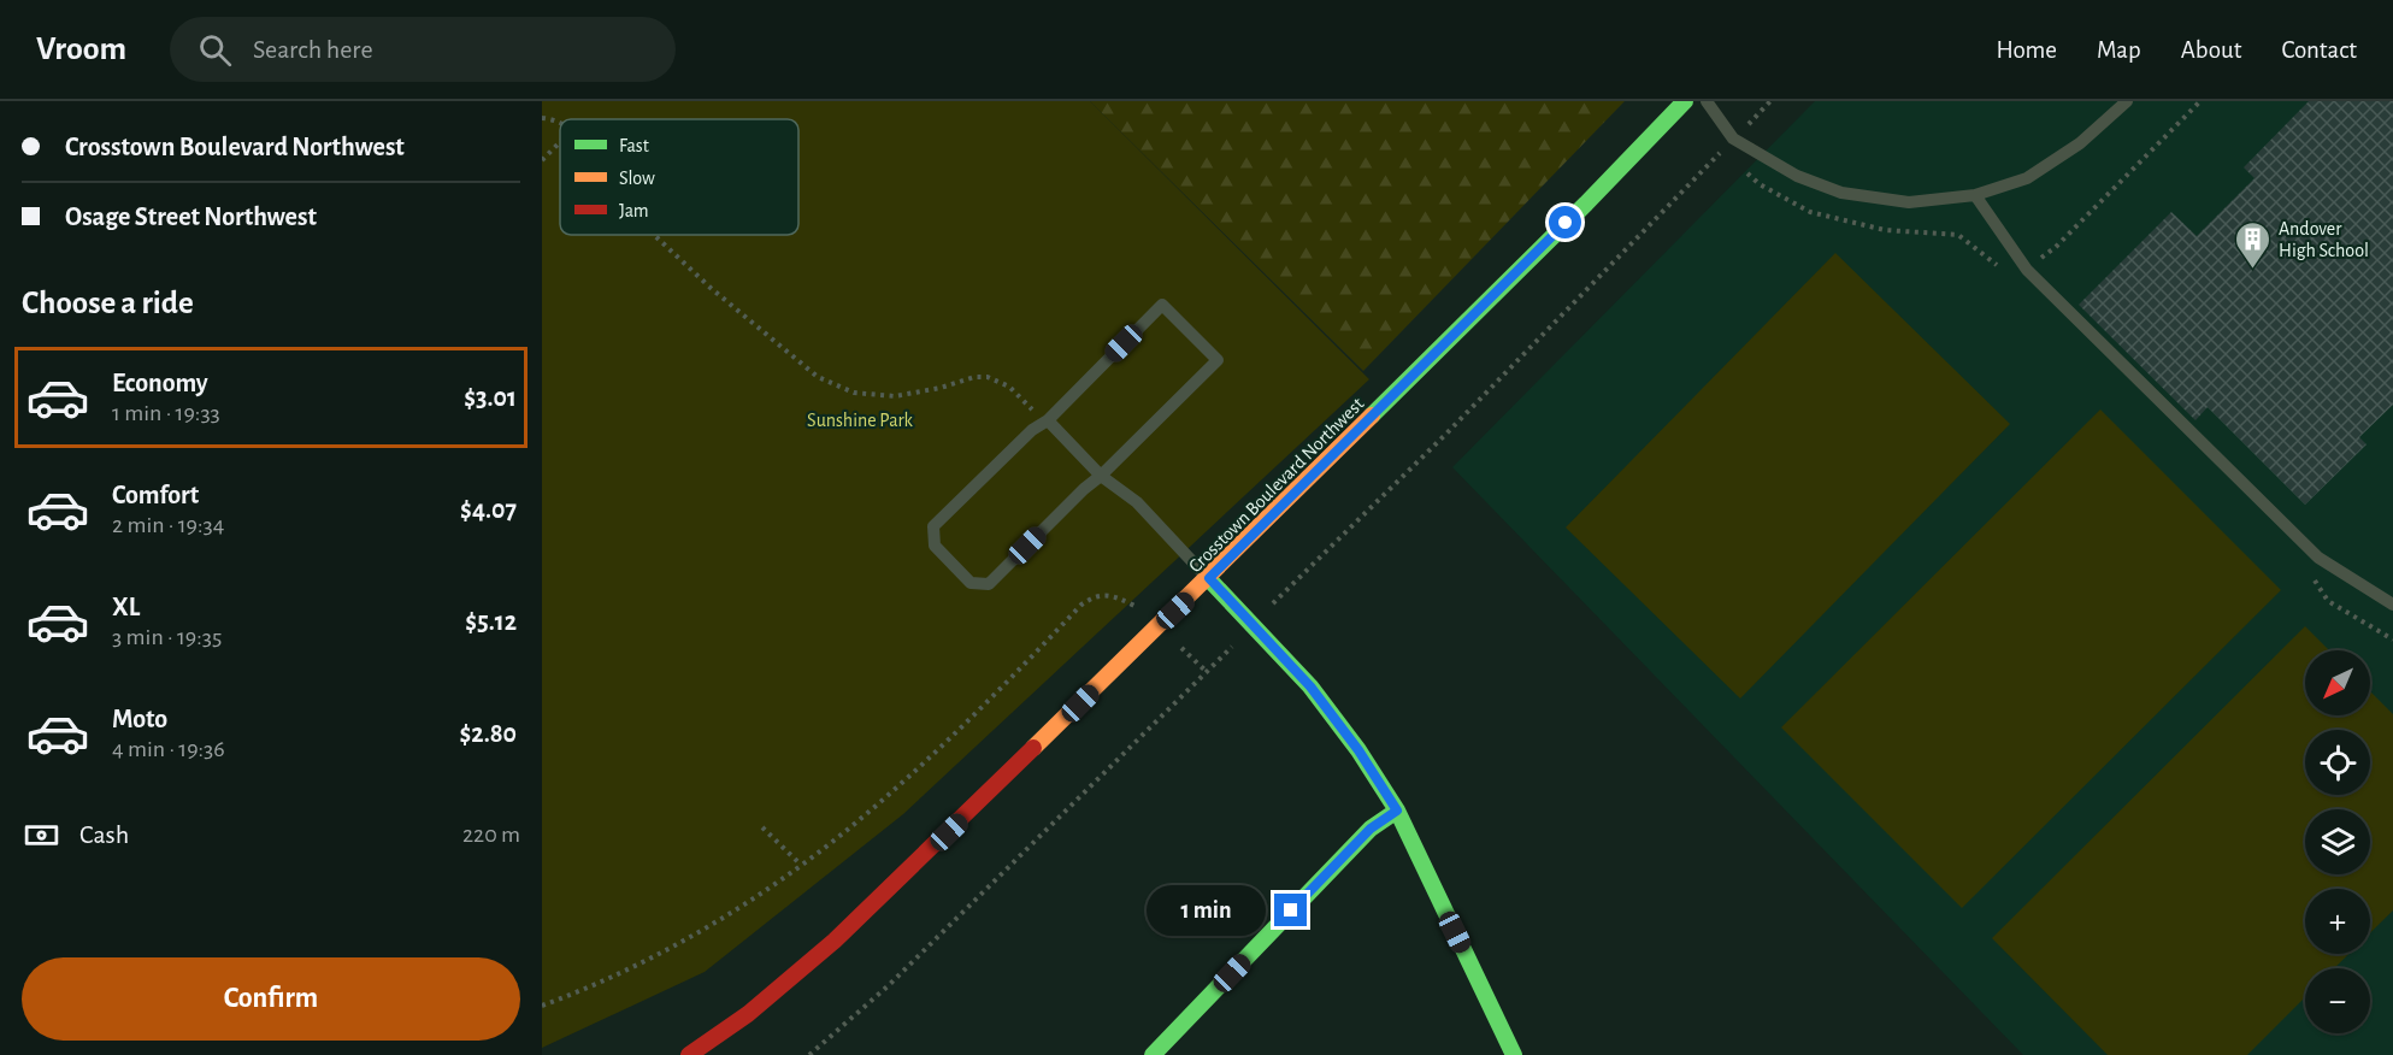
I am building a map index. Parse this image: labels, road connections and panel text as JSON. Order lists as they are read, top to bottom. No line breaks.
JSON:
{"streets":{"street":["Crosstown Boulevard Northwest"]},"parks":["Sunshine Park"],"places":{"building":["Andover High School"]},"legend":["Fast","Slow","Jam"],"north":"bottom left","page":{"header":"Vroom","search":"Search here","nav":["Home","Map","About","Contact"],"banner":["Crosstown Boulevard Northwest","Osage Street Northwest"],"heading":"Choose a ride","list":[{"name":"Economy","note":"1 min · 19:33","value":"$3.01"},{"name":"Comfort","note":"2 min · 19:34","value":"$4.07"},{"name":"XL","note":"3 min · 19:35","value":"$5.12"},{"name":"Moto","note":"4 min · 19:36","value":"$2.80"}],"map_buttons":["+","−"],"pay":["Cash","220 m"],"bubble":"1 min","buttons":"Confirm"}}
